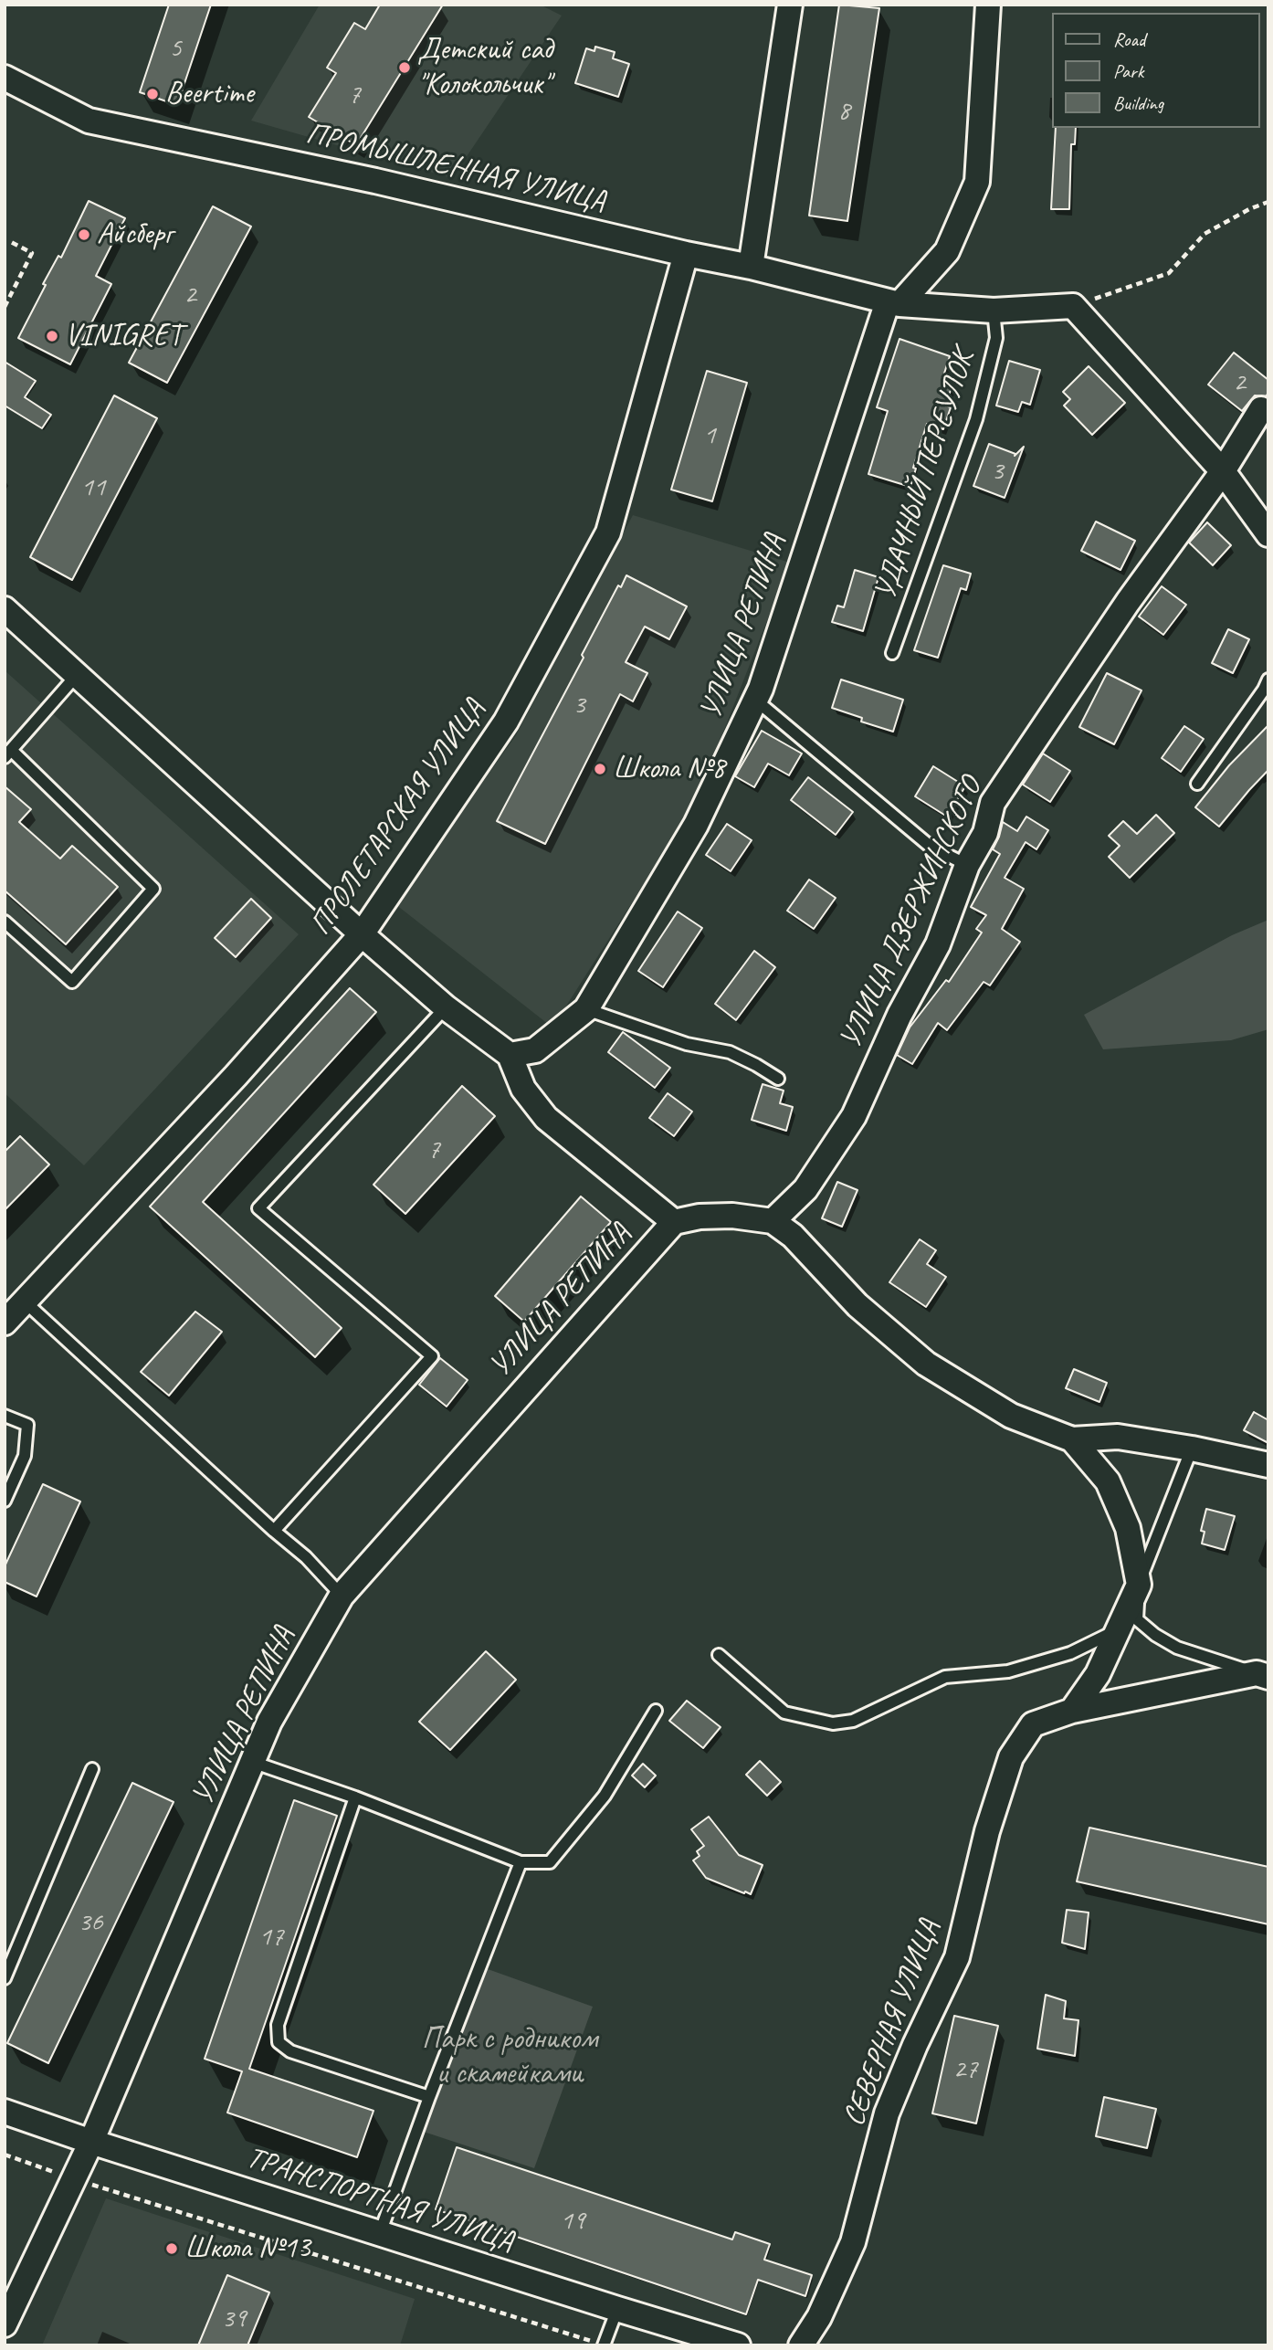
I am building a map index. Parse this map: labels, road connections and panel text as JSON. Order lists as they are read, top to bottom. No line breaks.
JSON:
{"streets":{"street":["ПРОМЫШЛЕННАЯ УЛИЦА","УЛИЦА РЕПИНА","ПРОЛЕТАРСКАЯ УЛИЦА","УЛИЦА ДЗЕРЖИНСКОГО","СЕВЕРНАЯ УЛИЦА","ТРАНСПОРТНАЯ УЛИЦА"],"lane":["УДАЧНЫЙ ПЕРЕУЛОК"]},"crossings":[["ПРОМЫШЛЕННАЯ УЛИЦА","УДАЧНЫЙ ПЕРЕУЛОК"],["ПРОМЫШЛЕННАЯ УЛИЦА","УЛИЦА РЕПИНА"],["ПРОМЫШЛЕННАЯ УЛИЦА","ПРОЛЕТАРСКАЯ УЛИЦА"],["УЛИЦА РЕПИНА","ТРАНСПОРТНАЯ УЛИЦА"]],"parks":["Парк с родником и скамейками"],"places":["Детский сад \"Колокольчик\"","Beertime","Айсберг","VINIGRET","Школа №8","Школа №13"],"house_numbers":["5","7","8","2","2","1","3","11","3","7","36","17","27","19","39"],"legend":["Road","Park","Building"]}
